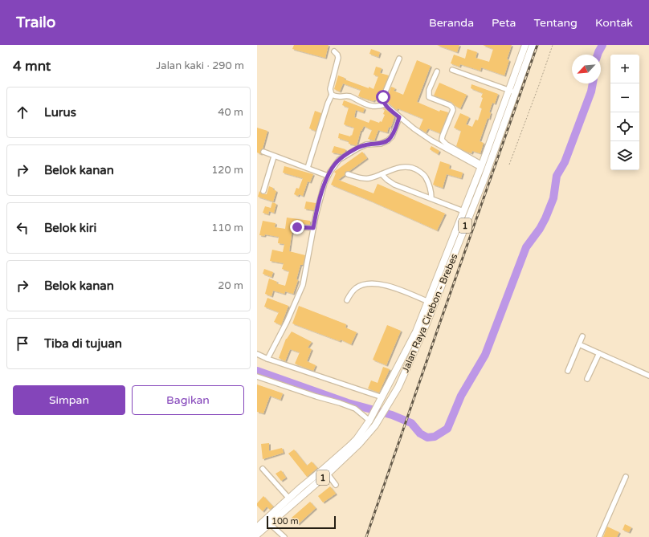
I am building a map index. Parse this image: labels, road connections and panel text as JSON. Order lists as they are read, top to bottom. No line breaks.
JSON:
{"streets":{"highway":["1","Jalan Raya Cirebon - Brebes"]},"scale_bar":"100 m","north":"bottom left","page":{"header":"Trailo","nav":["Beranda","Peta","Tentang","Kontak"],"heading":["4 mnt","Jalan kaki · 290 m"],"map_buttons":["+","−"],"list":[["Lurus","40 m"],["Belok kanan","120 m"],["Belok kiri","110 m"],["Belok kanan","20 m"],"Tiba di tujuan"],"buttons":["Simpan","Bagikan"],"scale":"100 m"}}
